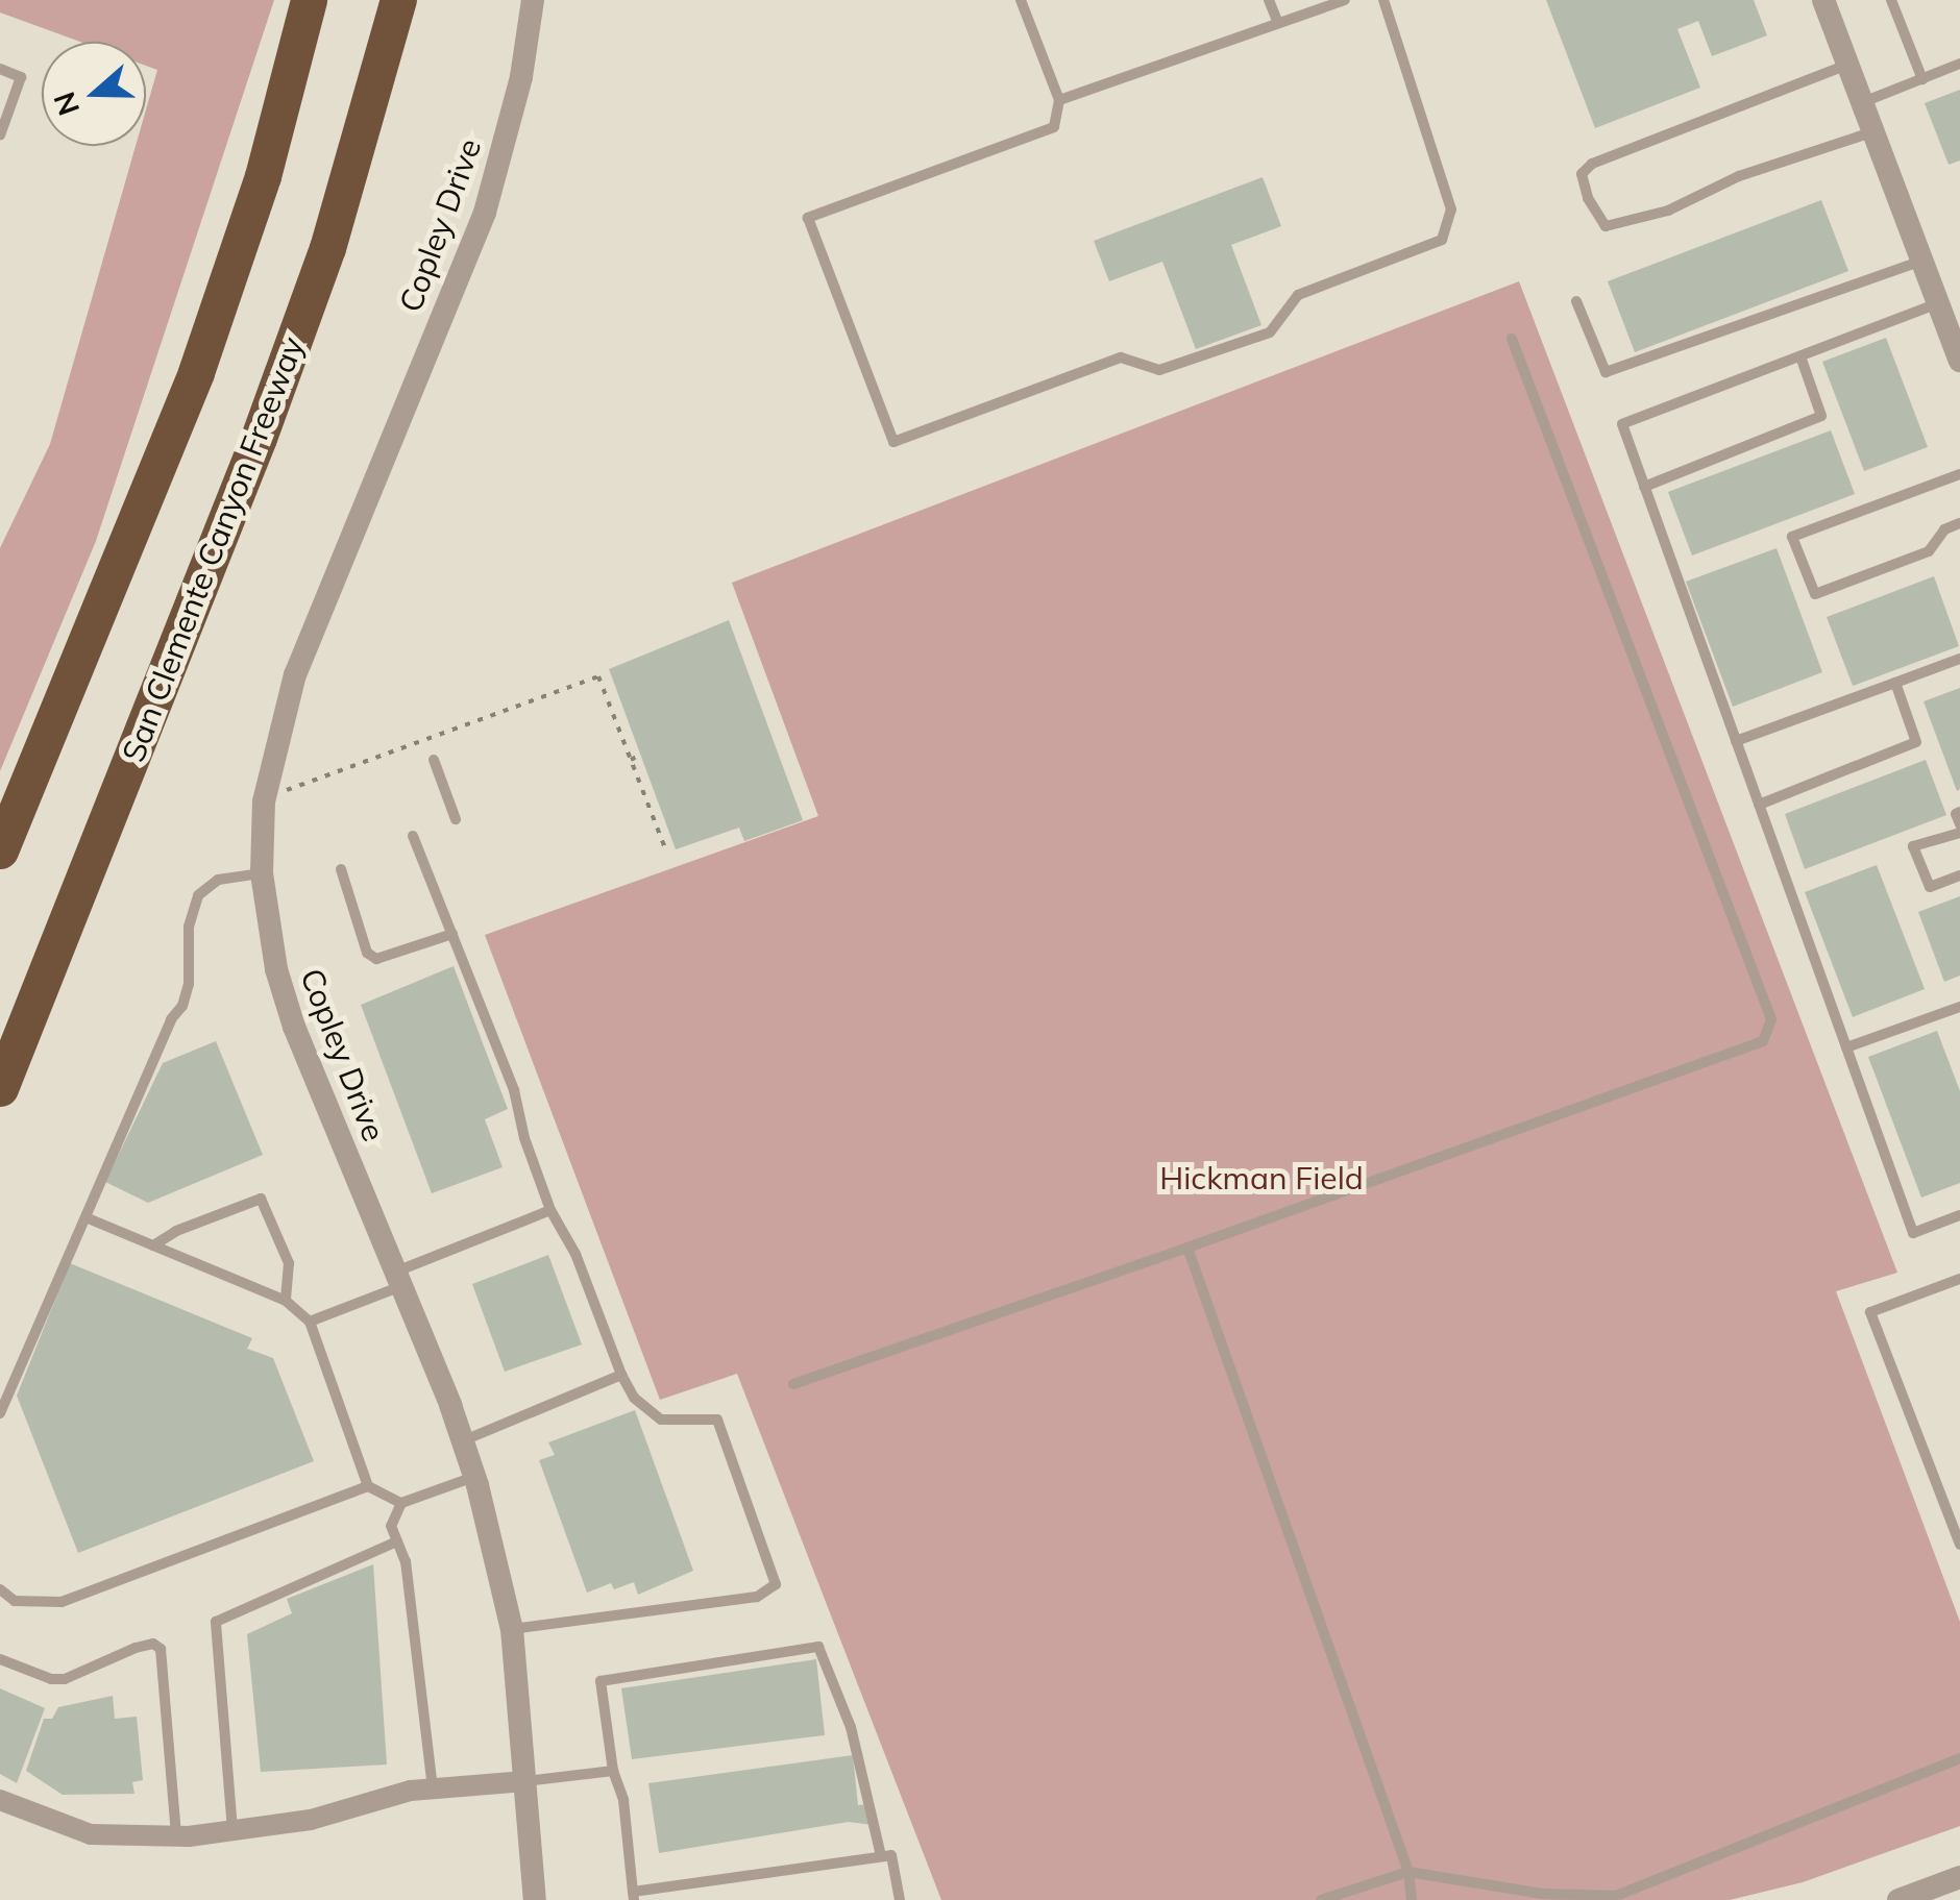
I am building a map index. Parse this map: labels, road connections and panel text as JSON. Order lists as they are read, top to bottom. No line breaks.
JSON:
{"streets":{"highway":["San Clemente Canyon Freeway"],"street":["Copley Drive"]},"parks":["Hickman Field"],"north":"left"}
